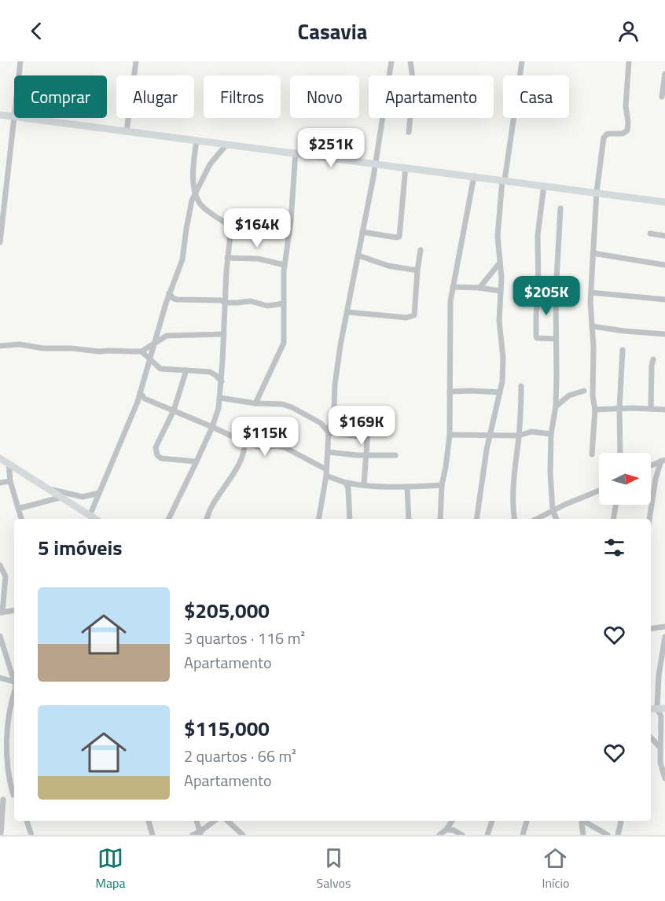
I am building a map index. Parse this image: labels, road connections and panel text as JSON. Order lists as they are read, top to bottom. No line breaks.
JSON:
{"north":"right","page":{"header":"Casavia","chip":["Comprar","Alugar","Filtros","Novo","Apartamento","Casa"],"price":["$251K","$164K","$205K","$169K","$115K"],"heading":"5 imóveis","list":[{"name":"$205,000","note":"3 quartos · 116 m² · Apartamento"},{"name":"$115,000","note":"2 quartos · 66 m² · Apartamento"}],"tabs":["Mapa","Salvos","Início"]}}
